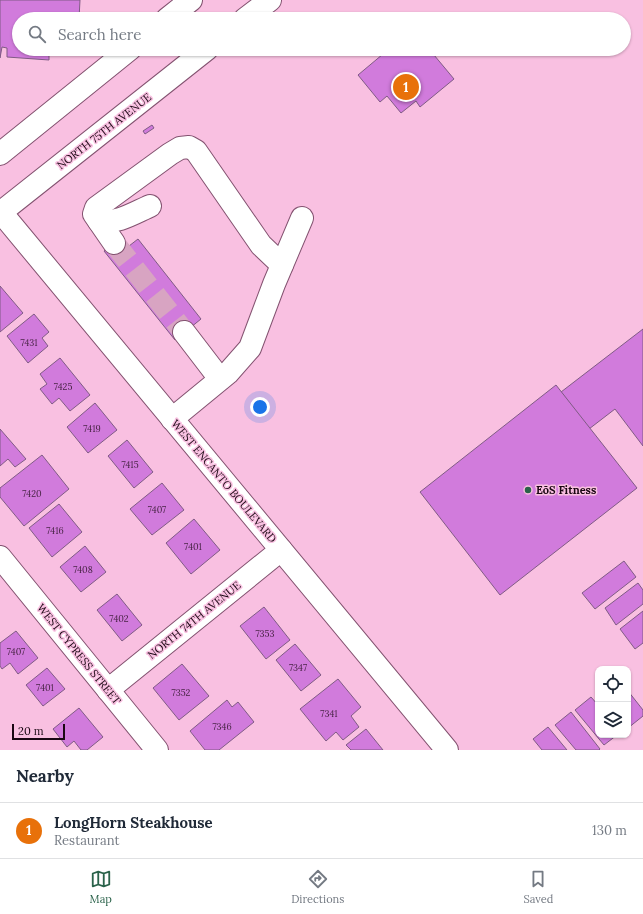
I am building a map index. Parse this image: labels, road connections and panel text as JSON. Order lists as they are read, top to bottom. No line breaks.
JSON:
{"streets":{"street":["NORTH 75TH AVENUE","WEST ENCANTO BOULEVARD","NORTH 74TH AVENUE","WEST CYPRESS STREET"]},"crossings":[["NORTH 75TH AVENUE","WEST ENCANTO BOULEVARD"],["WEST ENCANTO BOULEVARD","NORTH 74TH AVENUE"],["NORTH 74TH AVENUE","WEST CYPRESS STREET"]],"places":["EōS Fitness"],"house_numbers":["7431","7425","7419","7415","7420","7407","7416","7401","7408","7402","7353","7407","7347","7401","7352","7341","7346"],"scale_bar":"20 m","page":{"search":"Search here","pins":"1","scale":"20 m","heading":"Nearby","list":[{"mark":"1","name":"LongHorn Steakhouse","note":"Restaurant","value":"130 m"}],"nav":["Map","Directions","Saved"]}}
